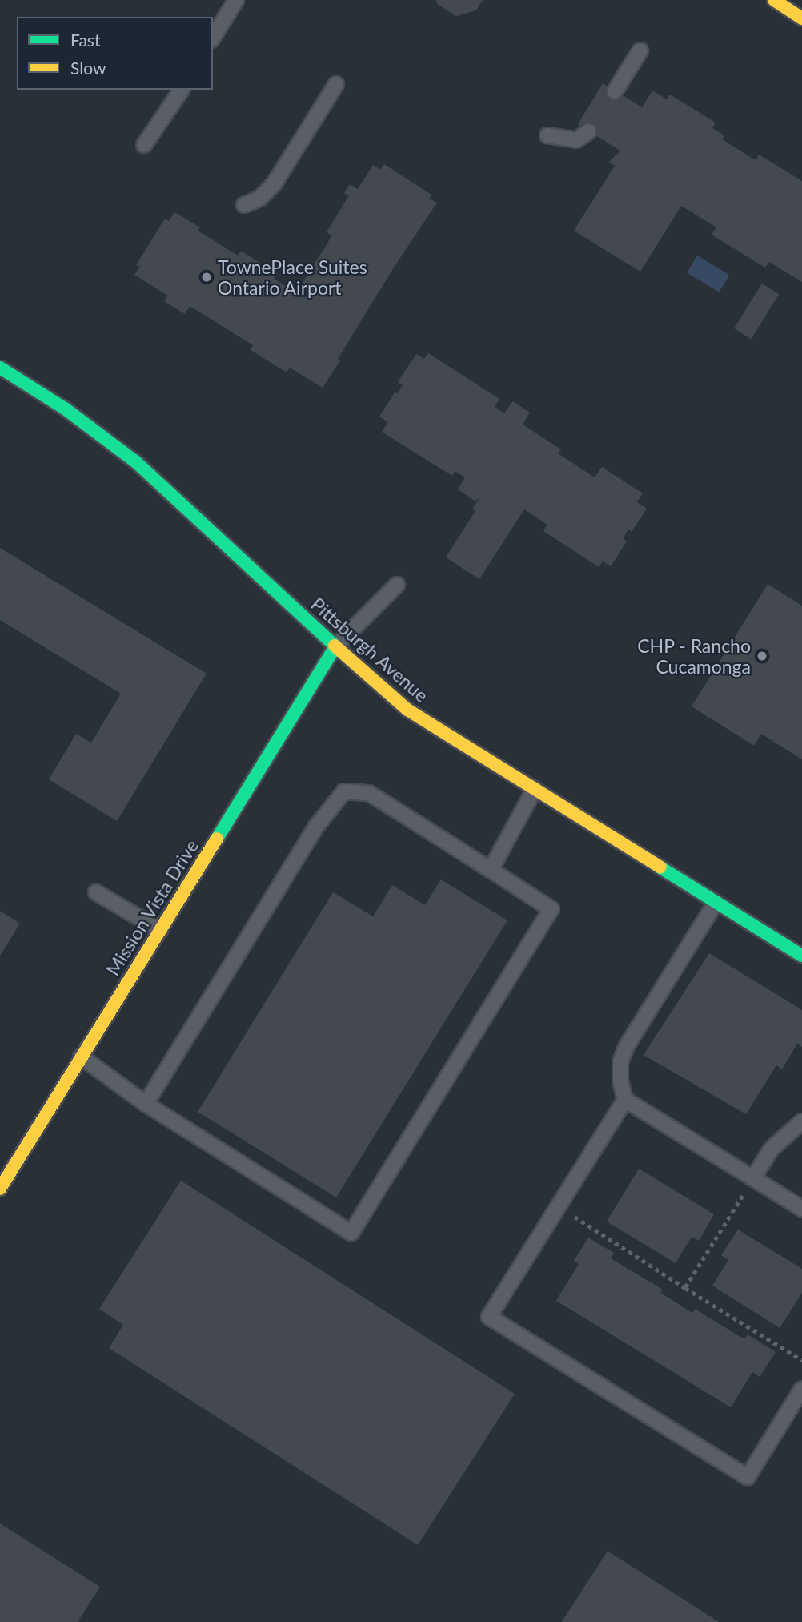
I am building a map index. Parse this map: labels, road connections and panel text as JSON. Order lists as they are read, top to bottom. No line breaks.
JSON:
{"streets":{"street":["Pittsburgh Avenue","Mission Vista Drive"]},"crossings":[["Pittsburgh Avenue","Mission Vista Drive"]],"places":["TownePlace Suites Ontario Airport","CHP - Rancho Cucamonga"],"legend":["Fast","Slow"]}
